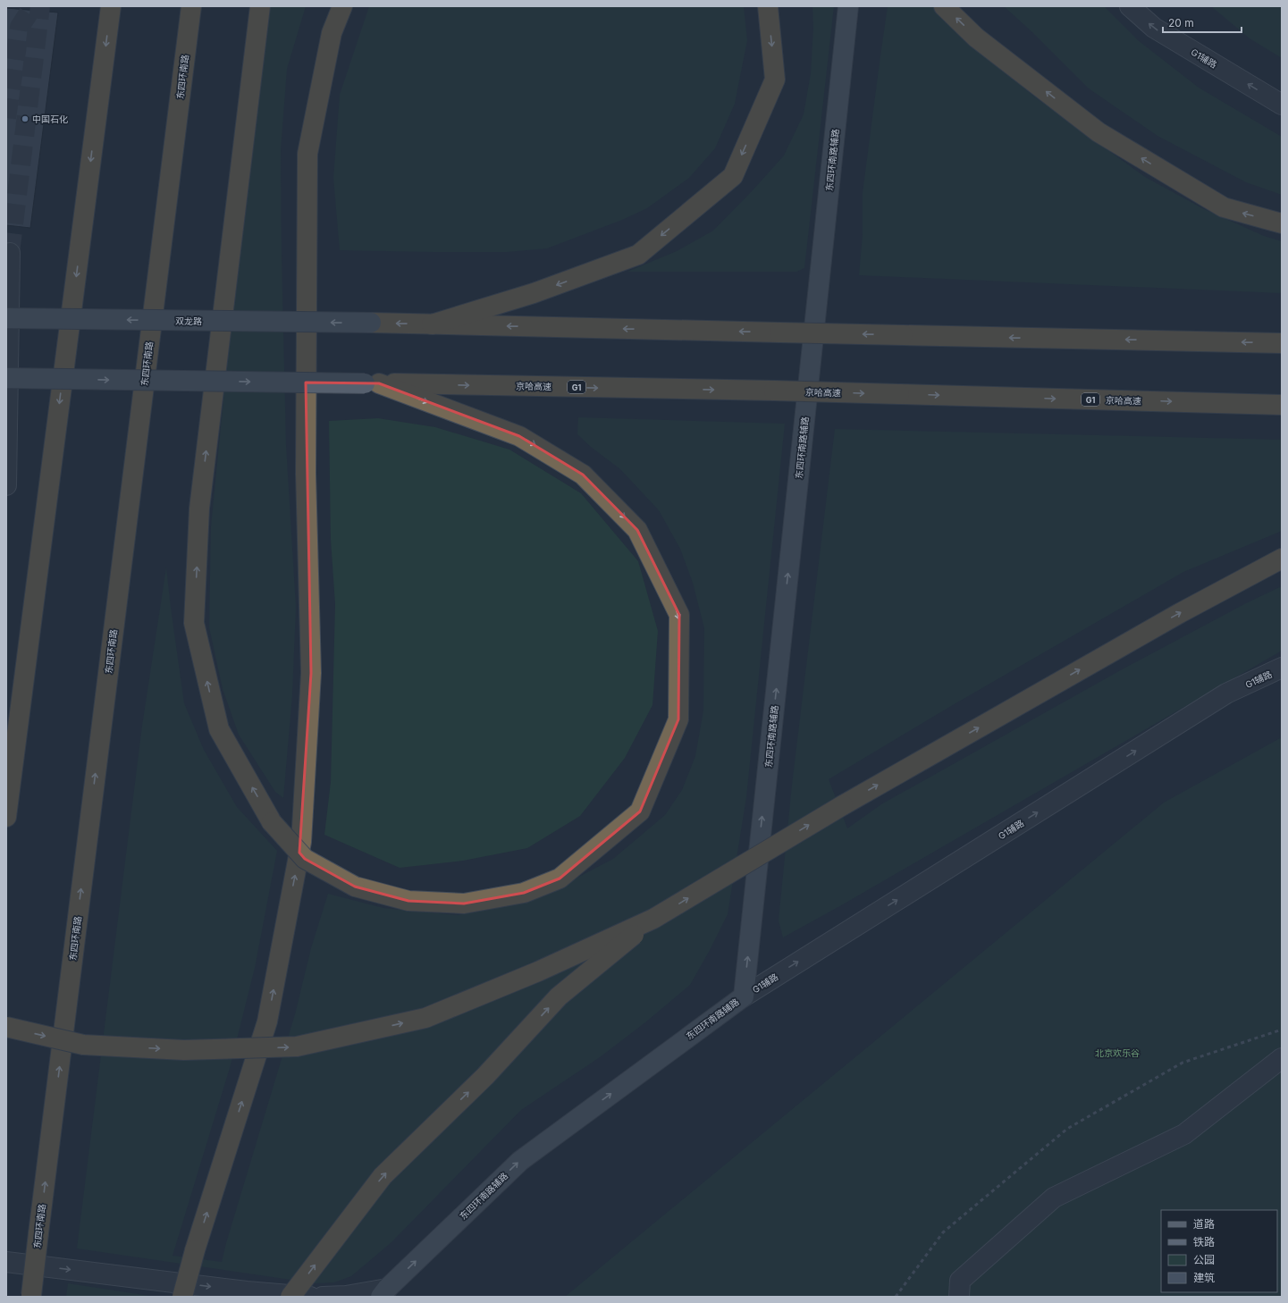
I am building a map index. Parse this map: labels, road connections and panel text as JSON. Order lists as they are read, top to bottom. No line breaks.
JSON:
{"streets":{"highway":["东四环南路","京哈高速","G1"],"main road":["东四环南路辅路","双龙路"],"street":["G1辅路"]},"crossings":[["G1辅路","东四环南路辅路"]],"one_way":["东四环南路辅路"],"parks":["北京欢乐谷"],"places":["中国石化"],"legend":["道路","铁路","公园","建筑"],"scale_bar":"20 m"}
